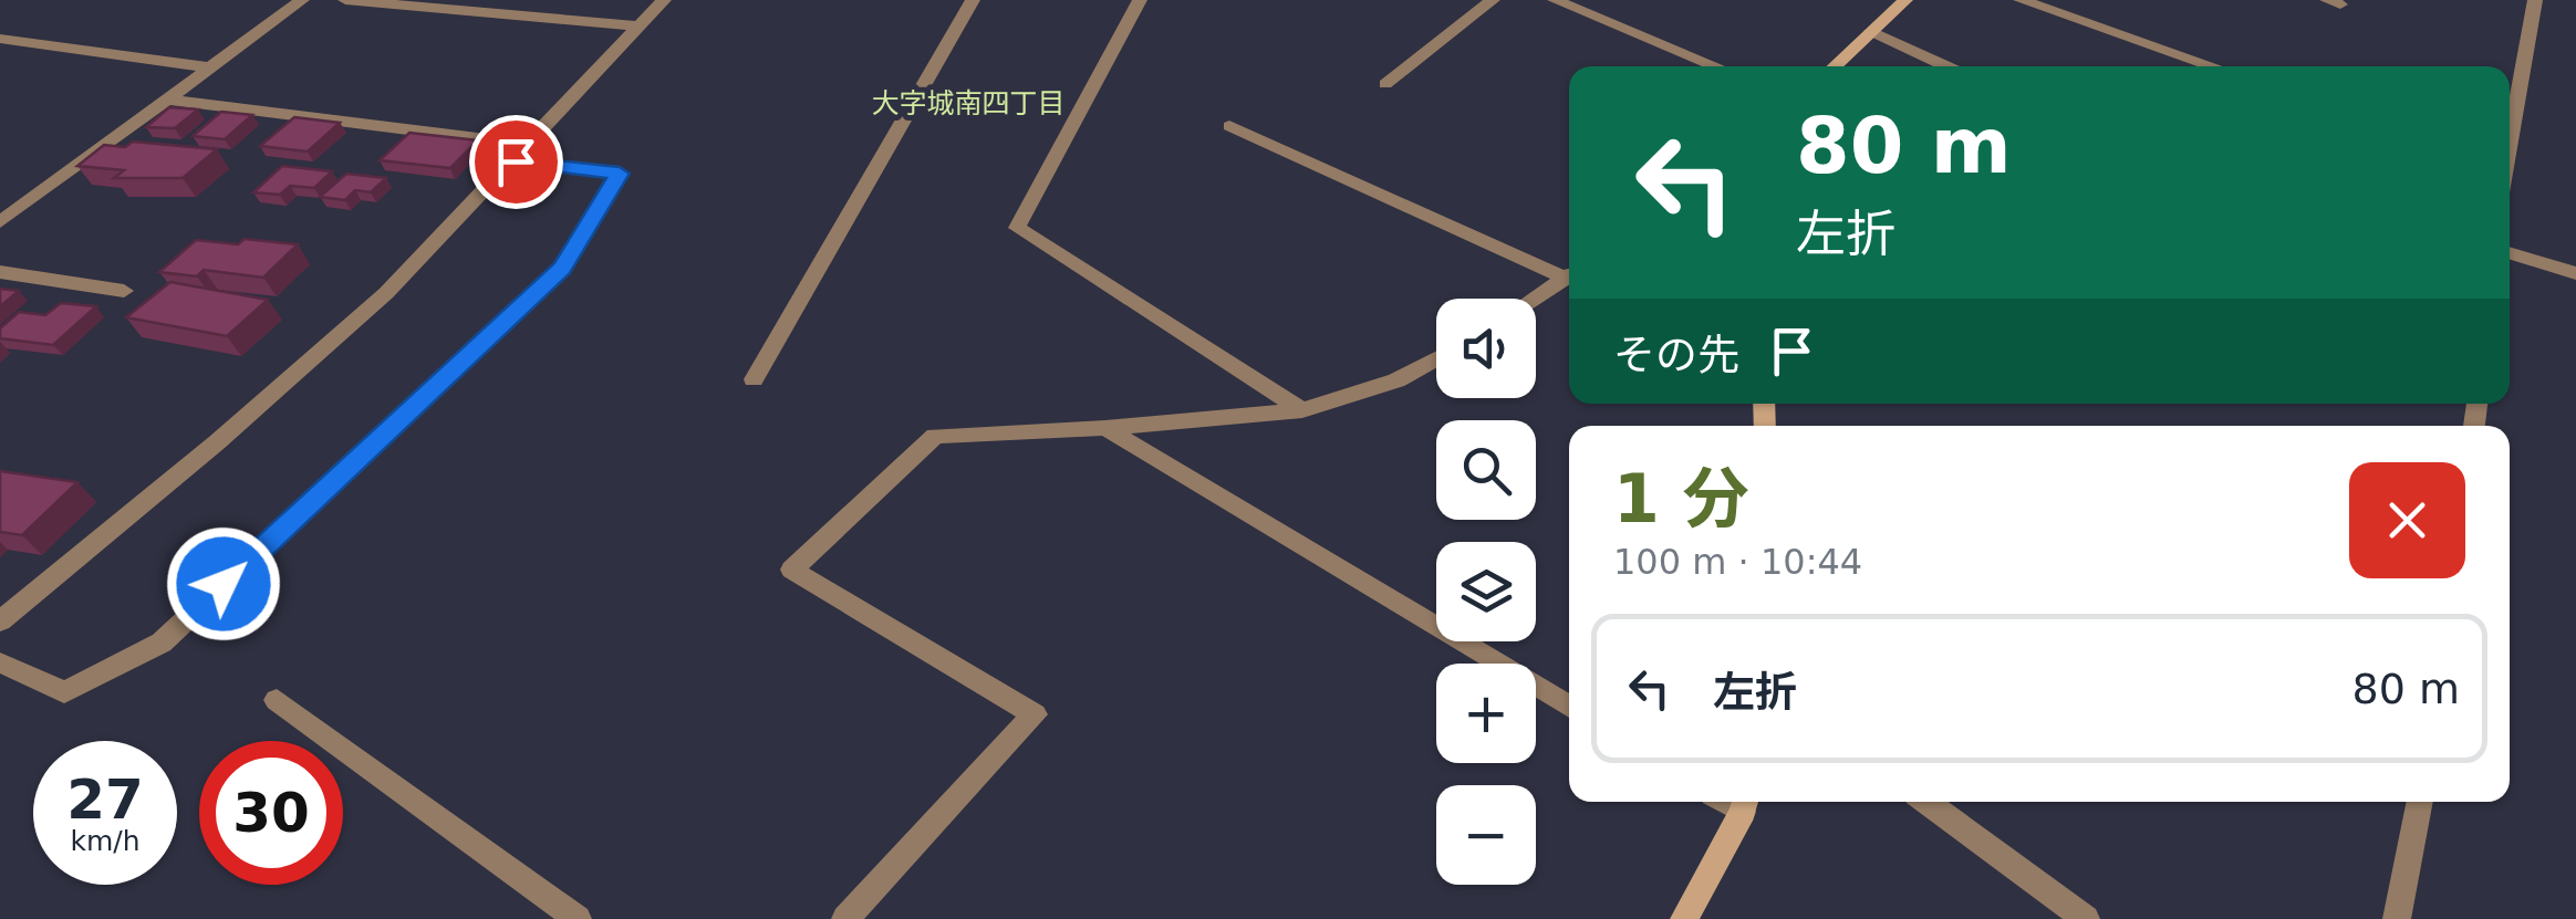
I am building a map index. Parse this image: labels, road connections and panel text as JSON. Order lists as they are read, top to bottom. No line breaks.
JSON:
{"districts":["大字城南四丁目"],"page":{"turn":["80 m","左折"],"map_buttons":["+","−"],"then":"その先","heading":["1 分","100 m · 10:44"],"list":[{"name":"左折","value":"80 m"}],"speed":"27 km/h","limit":"30"}}
